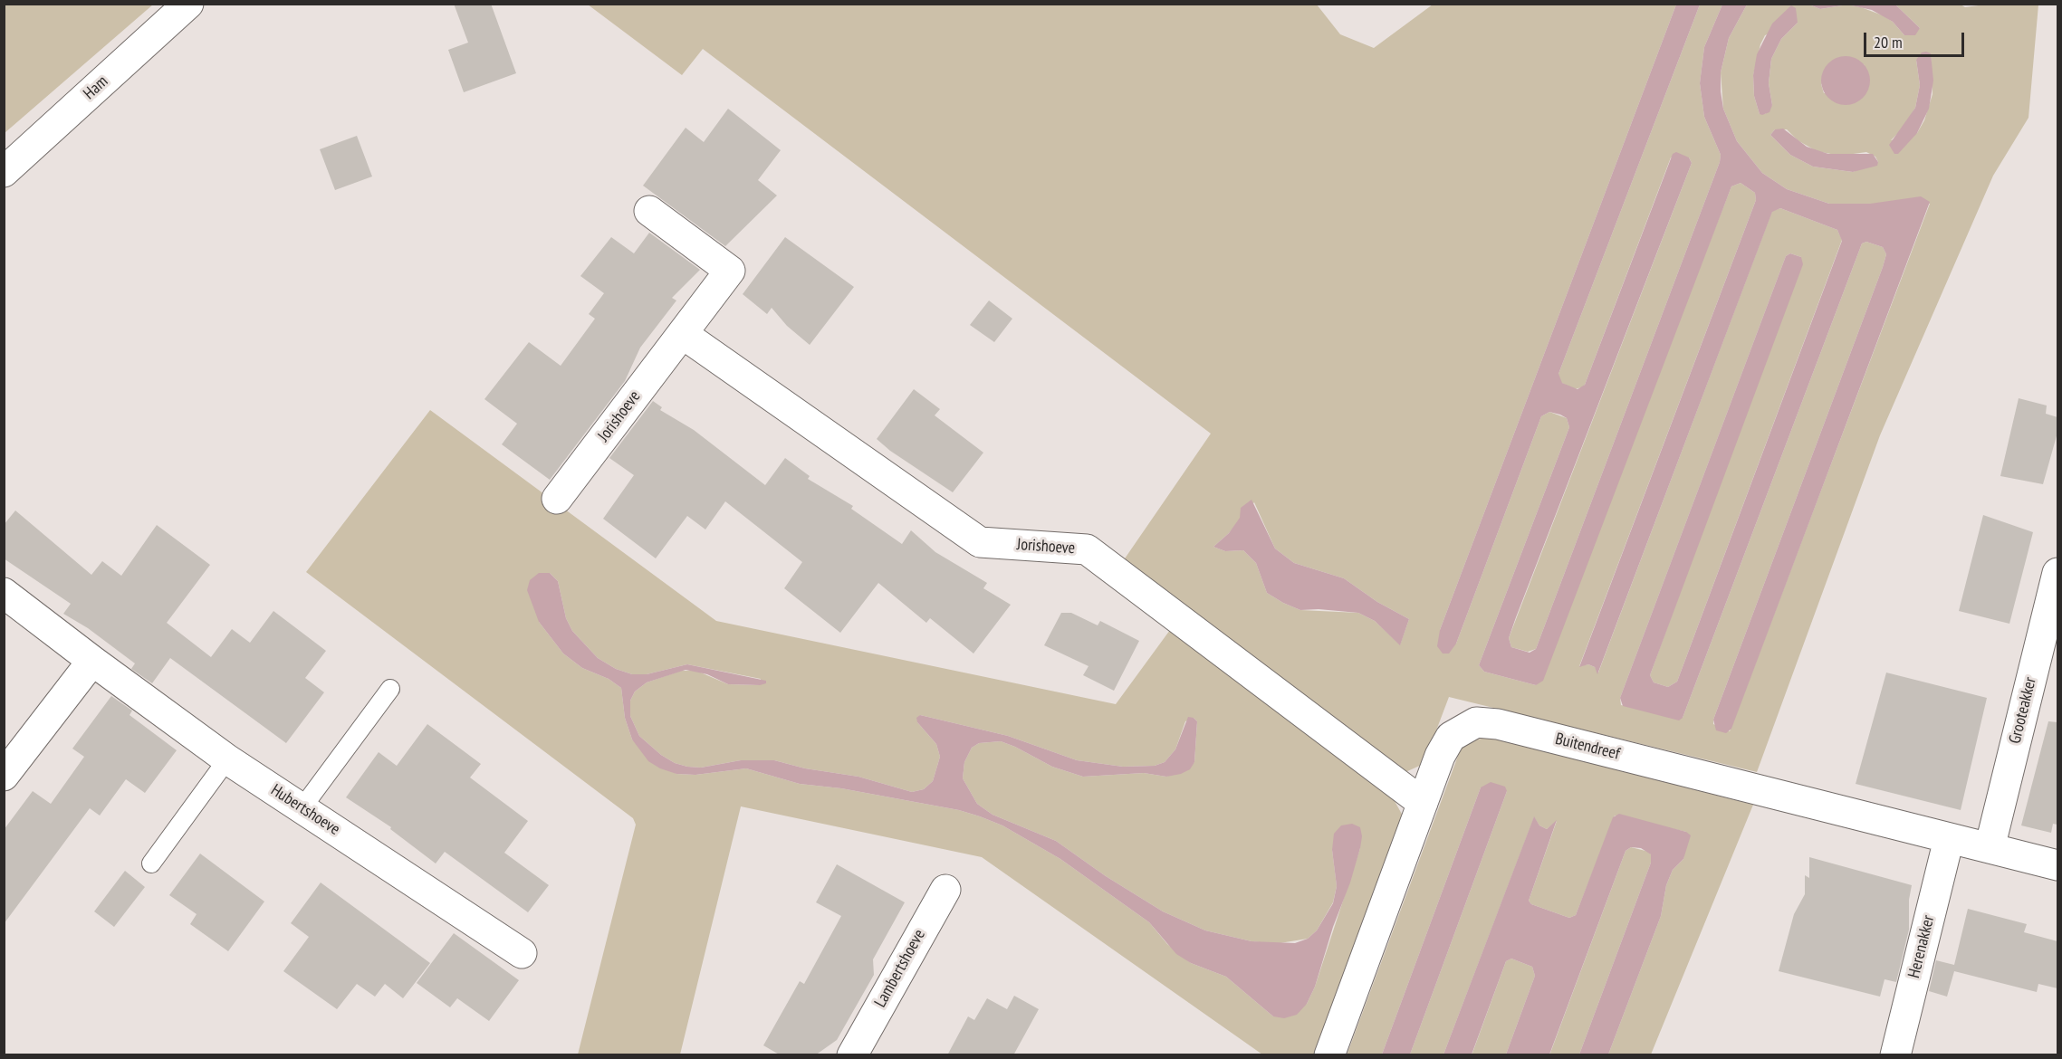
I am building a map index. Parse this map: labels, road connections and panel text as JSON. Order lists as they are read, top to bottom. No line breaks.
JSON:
{"streets":{"street":["Ham","Jorishoeve","Grooteakker","Buitendreef","Hubertshoeve","Herenakker","Lambertshoeve"]},"crossings":[["Jorishoeve","Buitendreef"],["Grooteakker","Buitendreef"],["Buitendreef","Herenakker"]],"scale_bar":"20 m"}
